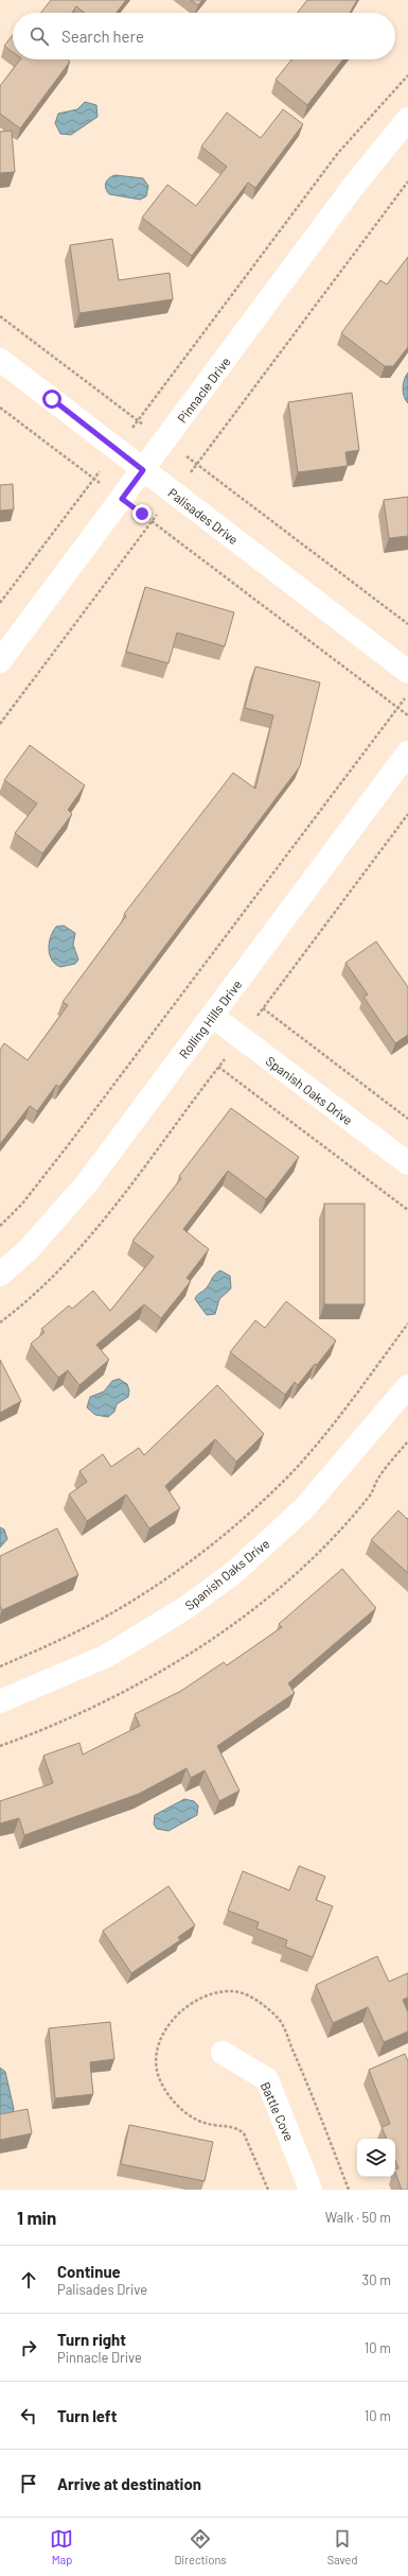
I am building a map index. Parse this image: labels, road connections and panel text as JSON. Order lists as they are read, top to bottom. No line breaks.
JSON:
{"streets":{"street":["Pinnacle Drive","Palisades Drive","Rolling Hills Drive","Spanish Oaks Drive","Battle Cove"]},"crossings":[["Pinnacle Drive","Palisades Drive"],["Rolling Hills Drive","Spanish Oaks Drive"]],"page":{"search":"Search here","heading":["1 min","Walk · 50 m"],"list":[["Continue","Palisades Drive","30 m"],["Turn right","Pinnacle Drive","10 m"],["Turn left","10 m"],"Arrive at destination"],"nav":["Map","Directions","Saved"]}}
